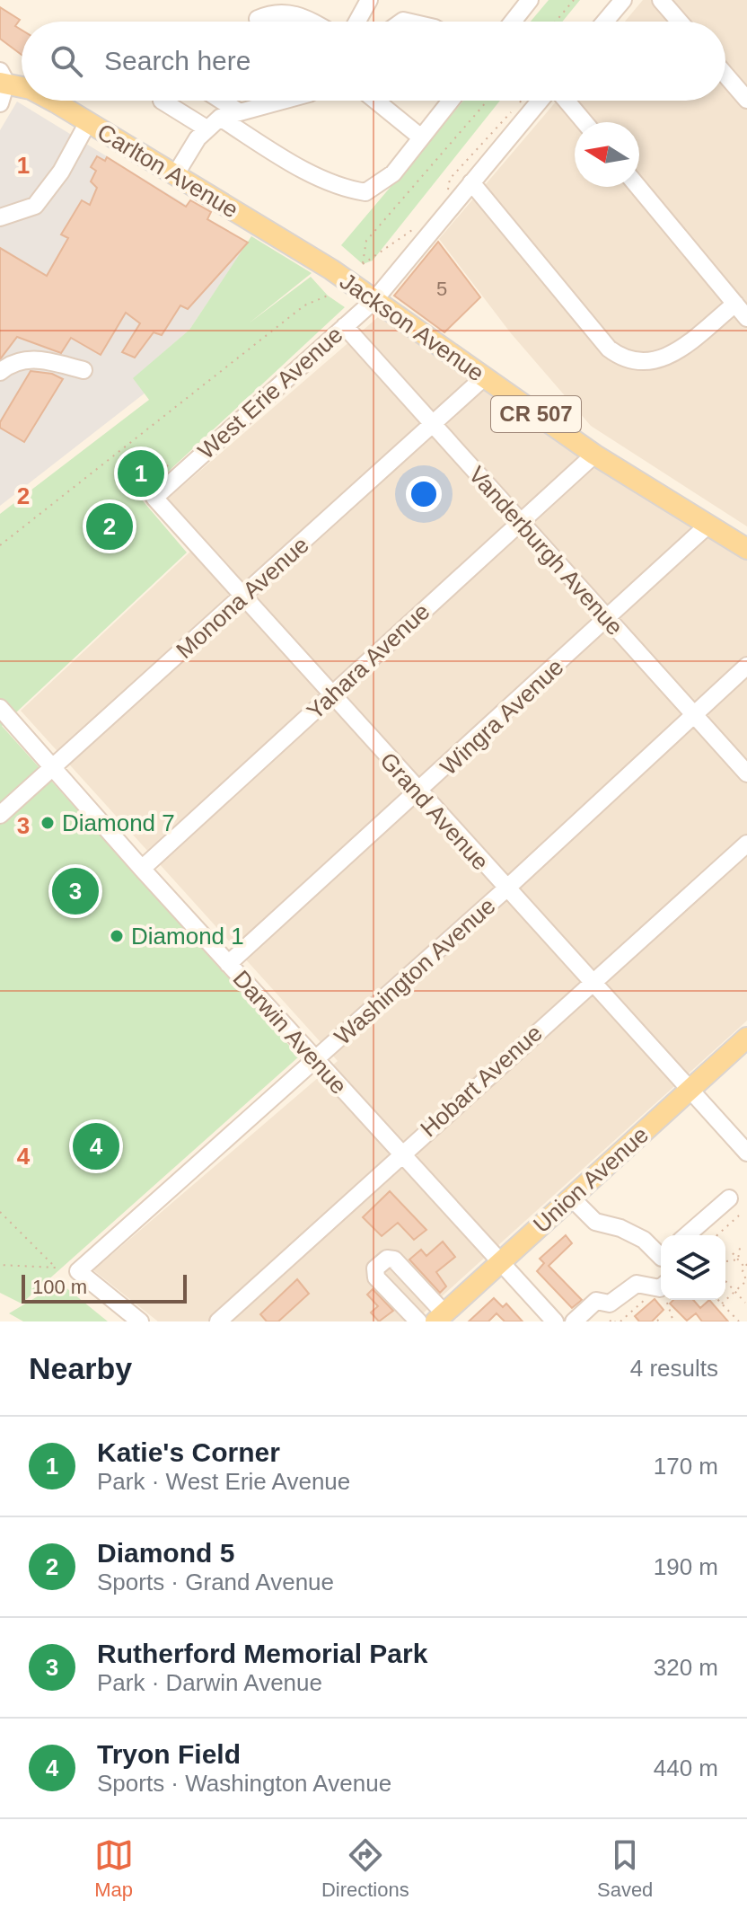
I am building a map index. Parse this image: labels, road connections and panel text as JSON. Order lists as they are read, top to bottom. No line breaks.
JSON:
{"streets":{"main road":["Carlton Avenue","Jackson Avenue","CR 507","Union Avenue"],"street":["West Erie Avenue","Vanderburgh Avenue","Monona Avenue","Yahara Avenue","Wingra Avenue","Grand Avenue","Washington Avenue","Darwin Avenue","Hobart Avenue"]},"crossings":[["Carlton Avenue","Jackson Avenue"],["Jackson Avenue","West Erie Avenue"],["Jackson Avenue","Monona Avenue"],["Jackson Avenue","Yahara Avenue"],["Jackson Avenue","Wingra Avenue"],["West Erie Avenue","Vanderburgh Avenue"],["West Erie Avenue","Grand Avenue"],["Vanderburgh Avenue","Monona Avenue"],["Vanderburgh Avenue","Yahara Avenue"],["Vanderburgh Avenue","Wingra Avenue"],["Vanderburgh Avenue","Washington Avenue"],["Monona Avenue","Grand Avenue"],["Monona Avenue","Darwin Avenue"],["Yahara Avenue","Grand Avenue"],["Yahara Avenue","Darwin Avenue"],["Wingra Avenue","Grand Avenue"],["Wingra Avenue","Darwin Avenue"],["Grand Avenue","Washington Avenue"],["Grand Avenue","Hobart Avenue"],["Grand Avenue","Union Avenue"],["Washington Avenue","Darwin Avenue"],["Darwin Avenue","Hobart Avenue"],["Darwin Avenue","Union Avenue"]],"places":["Diamond 7","Diamond 1"],"house_numbers":["5"],"scale_bar":"100 m","north":"left","page":{"search":"Search here","pins":["1","2","3","4"],"scale":"100 m","heading":["Nearby","4 results"],"list":[{"mark":"1","name":"Katie's Corner","note":"Park · West Erie Avenue","value":"170 m"},{"mark":"2","name":"Diamond 5","note":"Sports · Grand Avenue","value":"190 m"},{"mark":"3","name":"Rutherford Memorial Park","note":"Park · Darwin Avenue","value":"320 m"},{"mark":"4","name":"Tryon Field","note":"Sports · Washington Avenue","value":"440 m"}],"nav":["Map","Directions","Saved"]},"grid":{"rows":["1","2","3","4"]}}
